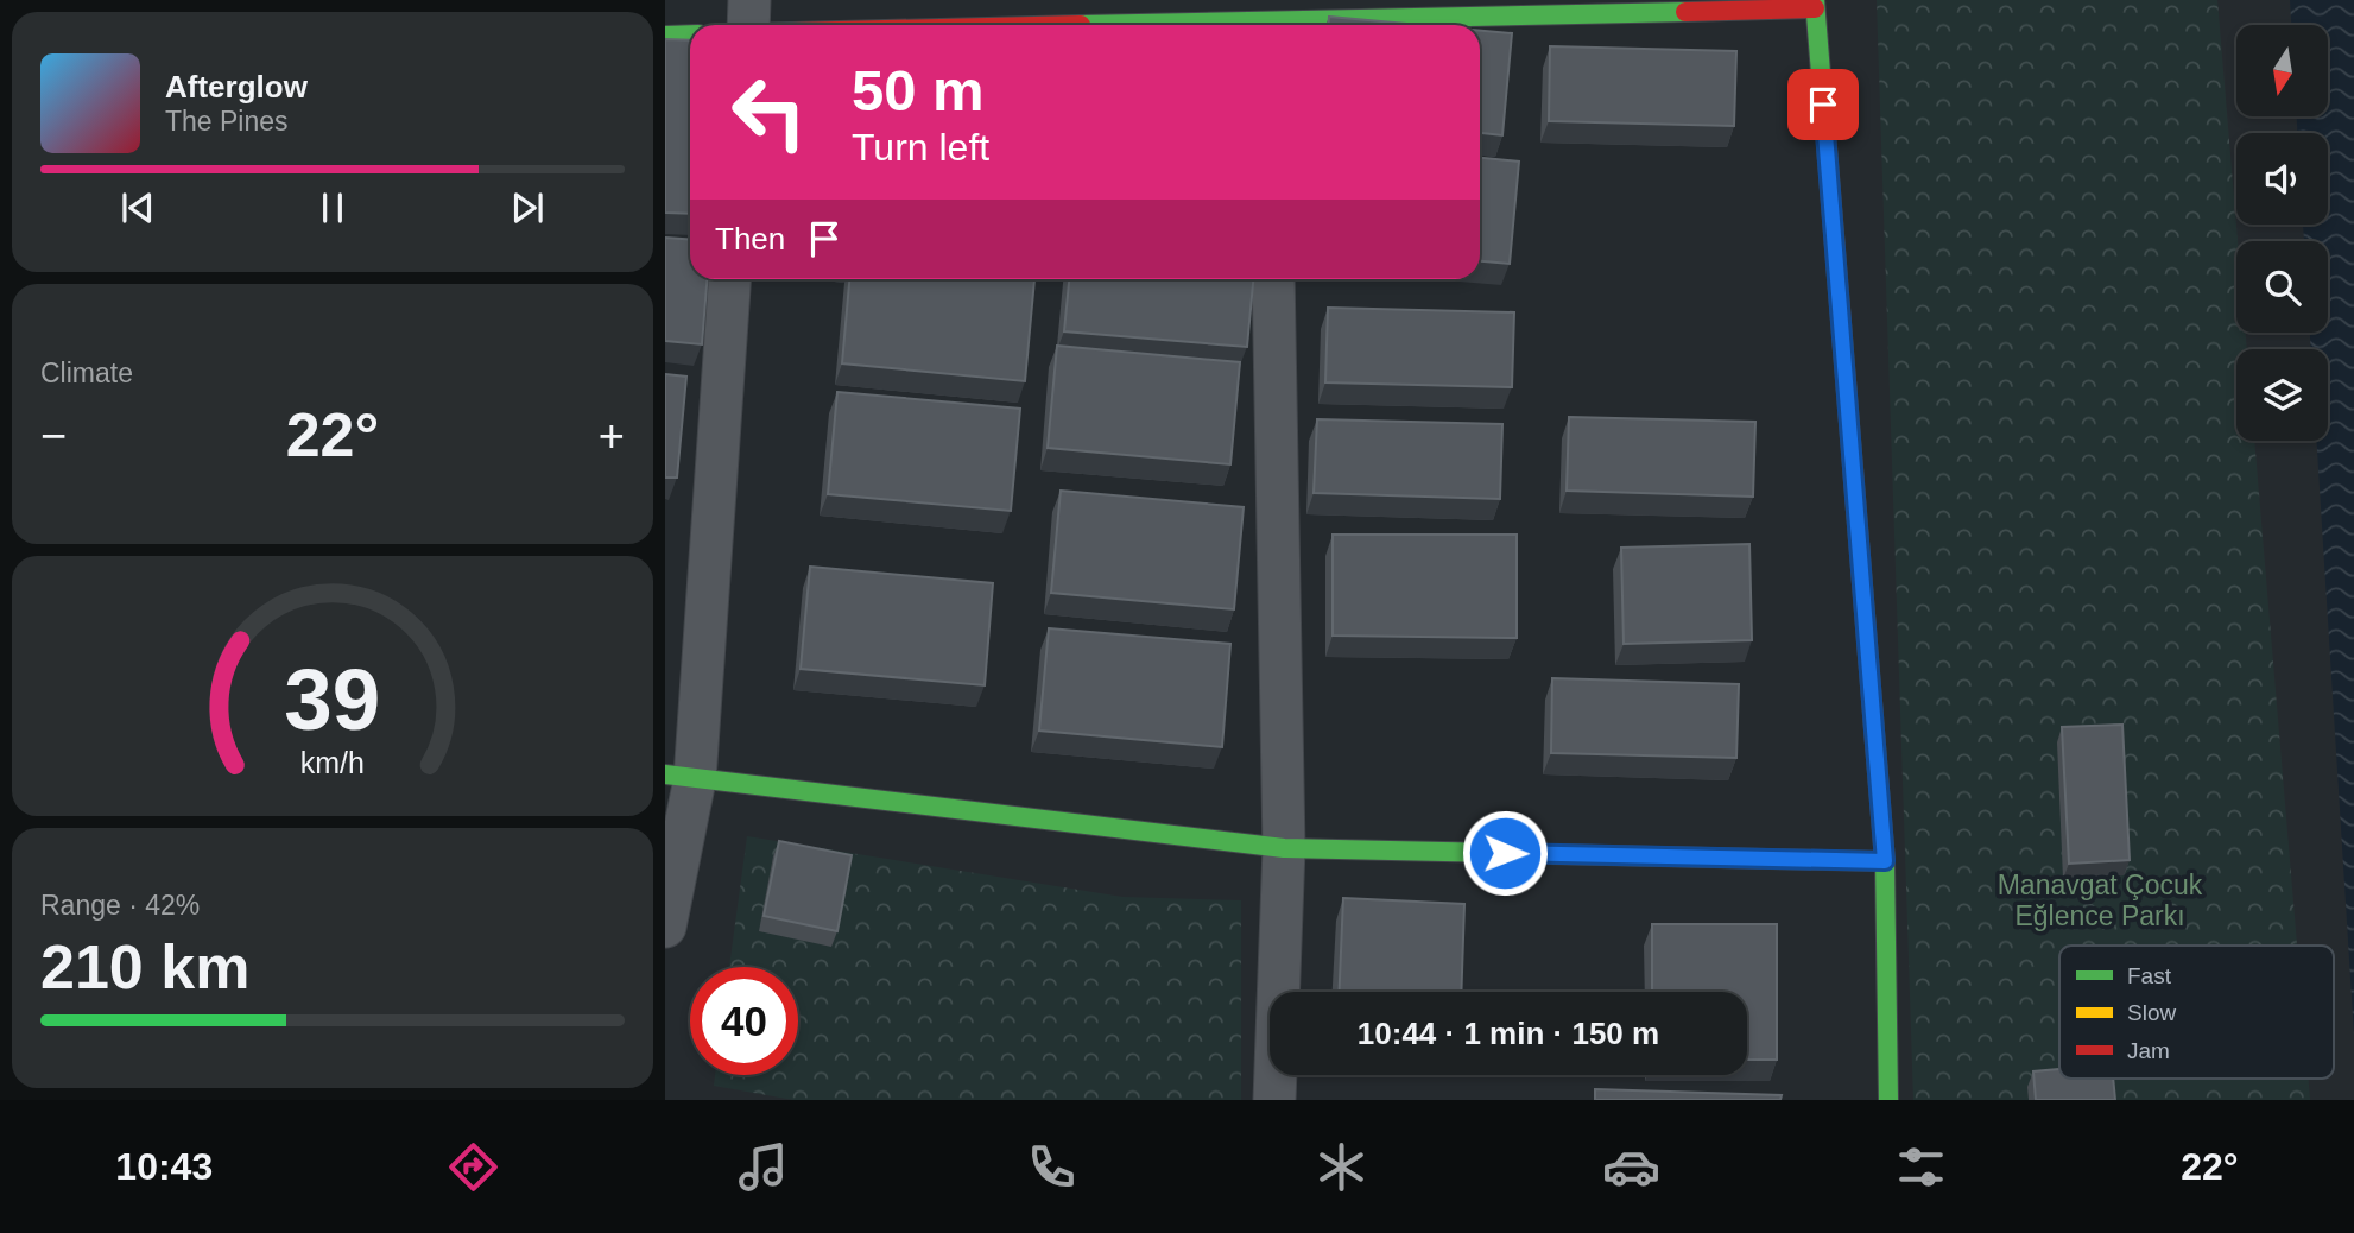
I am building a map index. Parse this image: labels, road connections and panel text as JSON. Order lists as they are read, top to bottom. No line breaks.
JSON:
{"parks":["Manavgat Çocuk Eğlence Parkı"],"legend":["Fast","Slow","Jam"],"north":"bottom","page":{"turn":["50 m","Turn left"],"song":["Afterglow","The Pines"],"then":"Then","tile":["Climate",["Range · 42%","210 km"]],"heat":["−","22°","+"],"limit":"40","trip":"10:44 · 1 min · 150 m","tabs":["10:43","22°"],"gauge":["39","km/h"]}}
